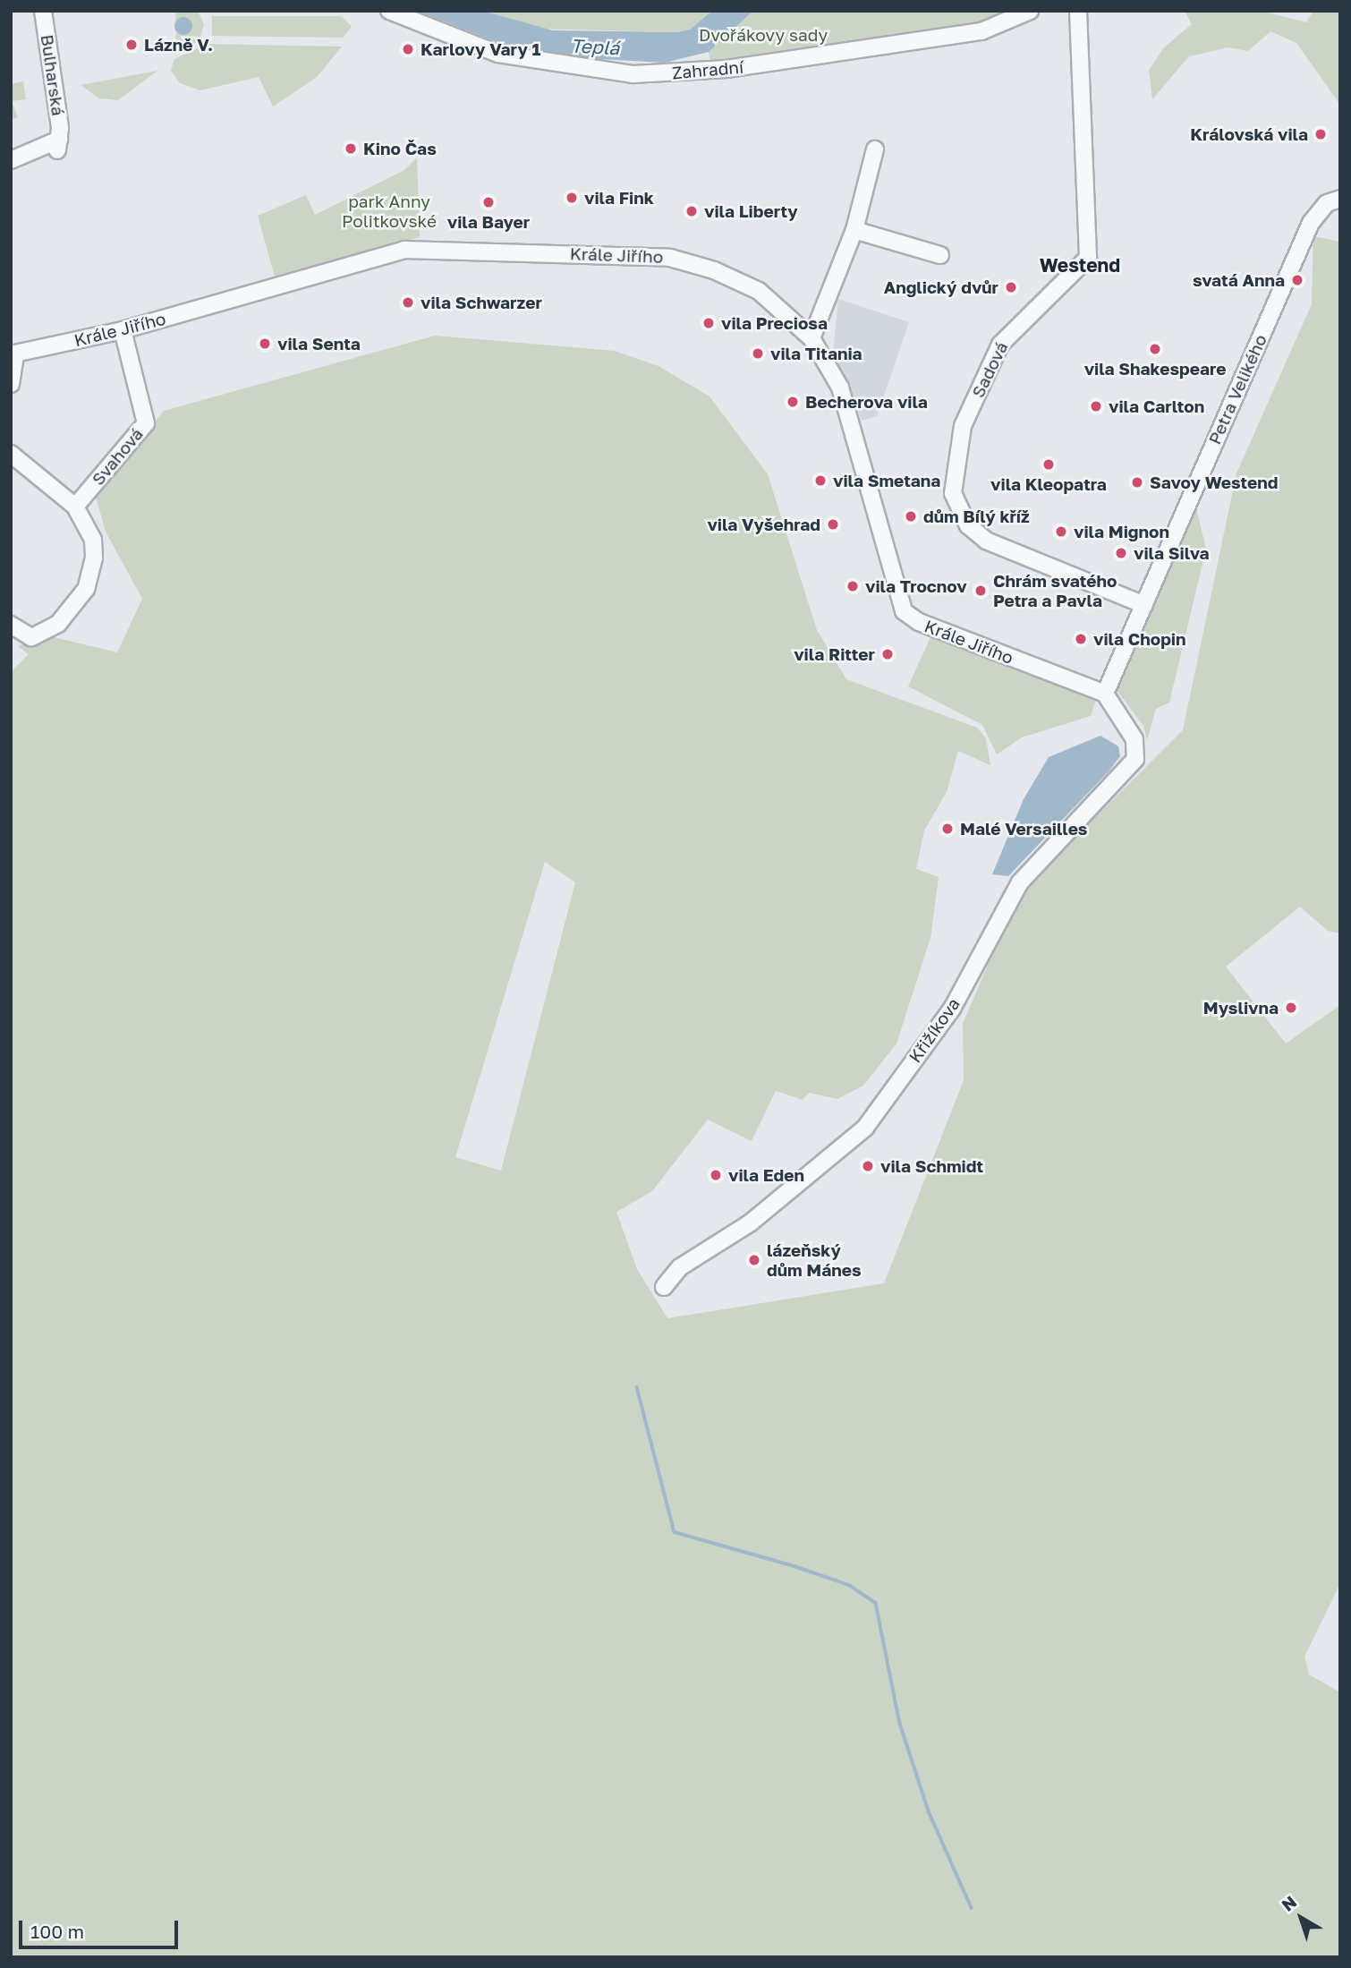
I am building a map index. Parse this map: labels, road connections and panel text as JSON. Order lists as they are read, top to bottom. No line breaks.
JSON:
{"streets":{"street":["Zahradní","Bulharská","Krále Jiřího","Sadová","Petra Velikého","Svahová","Křižíkova"]},"crossings":[["Krále Jiřího","Petra Velikého"],["Krále Jiřího","Svahová"],["Krále Jiřího","Křižíkova"],["Sadová","Petra Velikého"],["Petra Velikého","Křižíkova"]],"districts":["Westend"],"water":["Teplá"],"parks":["Dvořákovy sady","park Anny Politkovské"],"places":["Lázně V.","Karlovy Vary 1","Královská vila","Kino Čas","vila Fink","vila Bayer","vila Liberty","svatá Anna","Anglický dvůr","vila Schwarzer","vila Preciosa","vila Senta","vila Shakespeare","vila Titania","Becherova vila","vila Carlton","vila Kleopatra","vila Smetana","Savoy Westend","dům Bílý kříž","vila Vyšehrad","vila Mignon","vila Silva","vila Trocnov","Chrám svatého Petra a Pavla","vila Chopin","vila Ritter","Malé Versailles","Myslivna","vila Schmidt","vila Eden","lázeňský dům Mánes"],"scale_bar":"100 m","north":"top left"}
